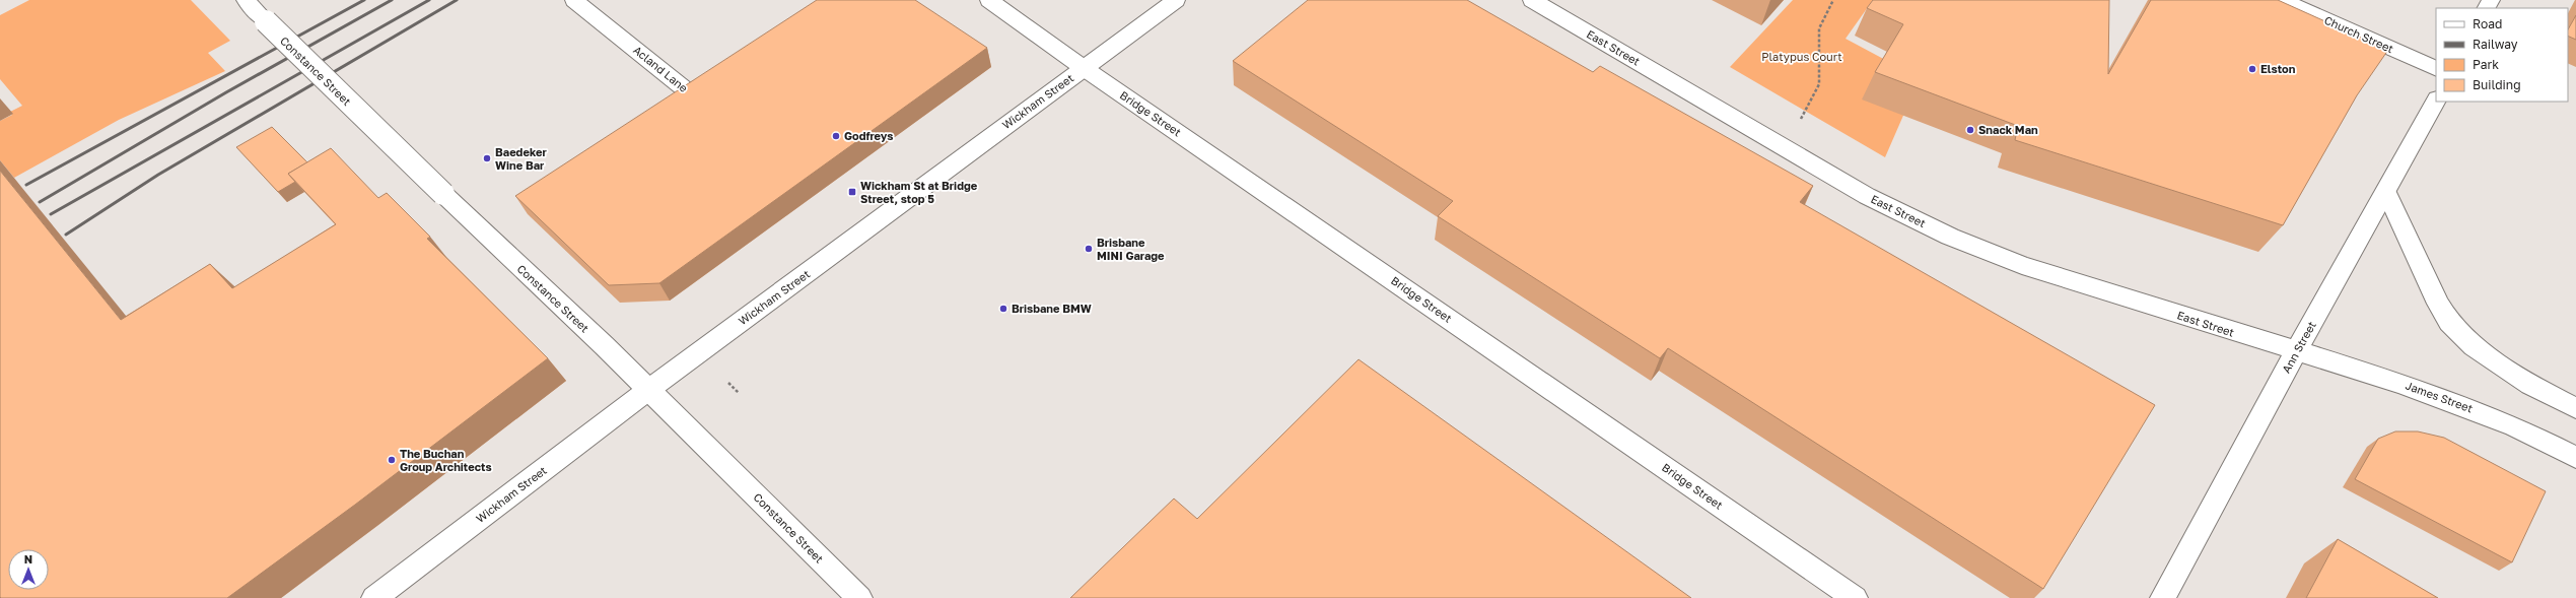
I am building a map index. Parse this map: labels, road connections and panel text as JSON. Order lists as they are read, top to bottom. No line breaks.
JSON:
{"streets":{"main road":["Church Street","East Street","Acland Lane","Constance Street","Wickham Street","Bridge Street","Ann Street","James Street"]},"crossings":[["East Street","Ann Street"],["East Street","James Street"],["Constance Street","Wickham Street"],["Wickham Street","Bridge Street"],["Ann Street","James Street"]],"parks":["Platypus Court"],"places":{"other":["Elston","Snack Man","Godfreys","Baedeker Wine Bar","Brisbane MINI Garage","Brisbane BMW","The Buchan Group Architects"],"transit":["Wickham St at Bridge Street, stop 5"]},"legend":["Road","Railway","Park","Building"],"north":"top"}
